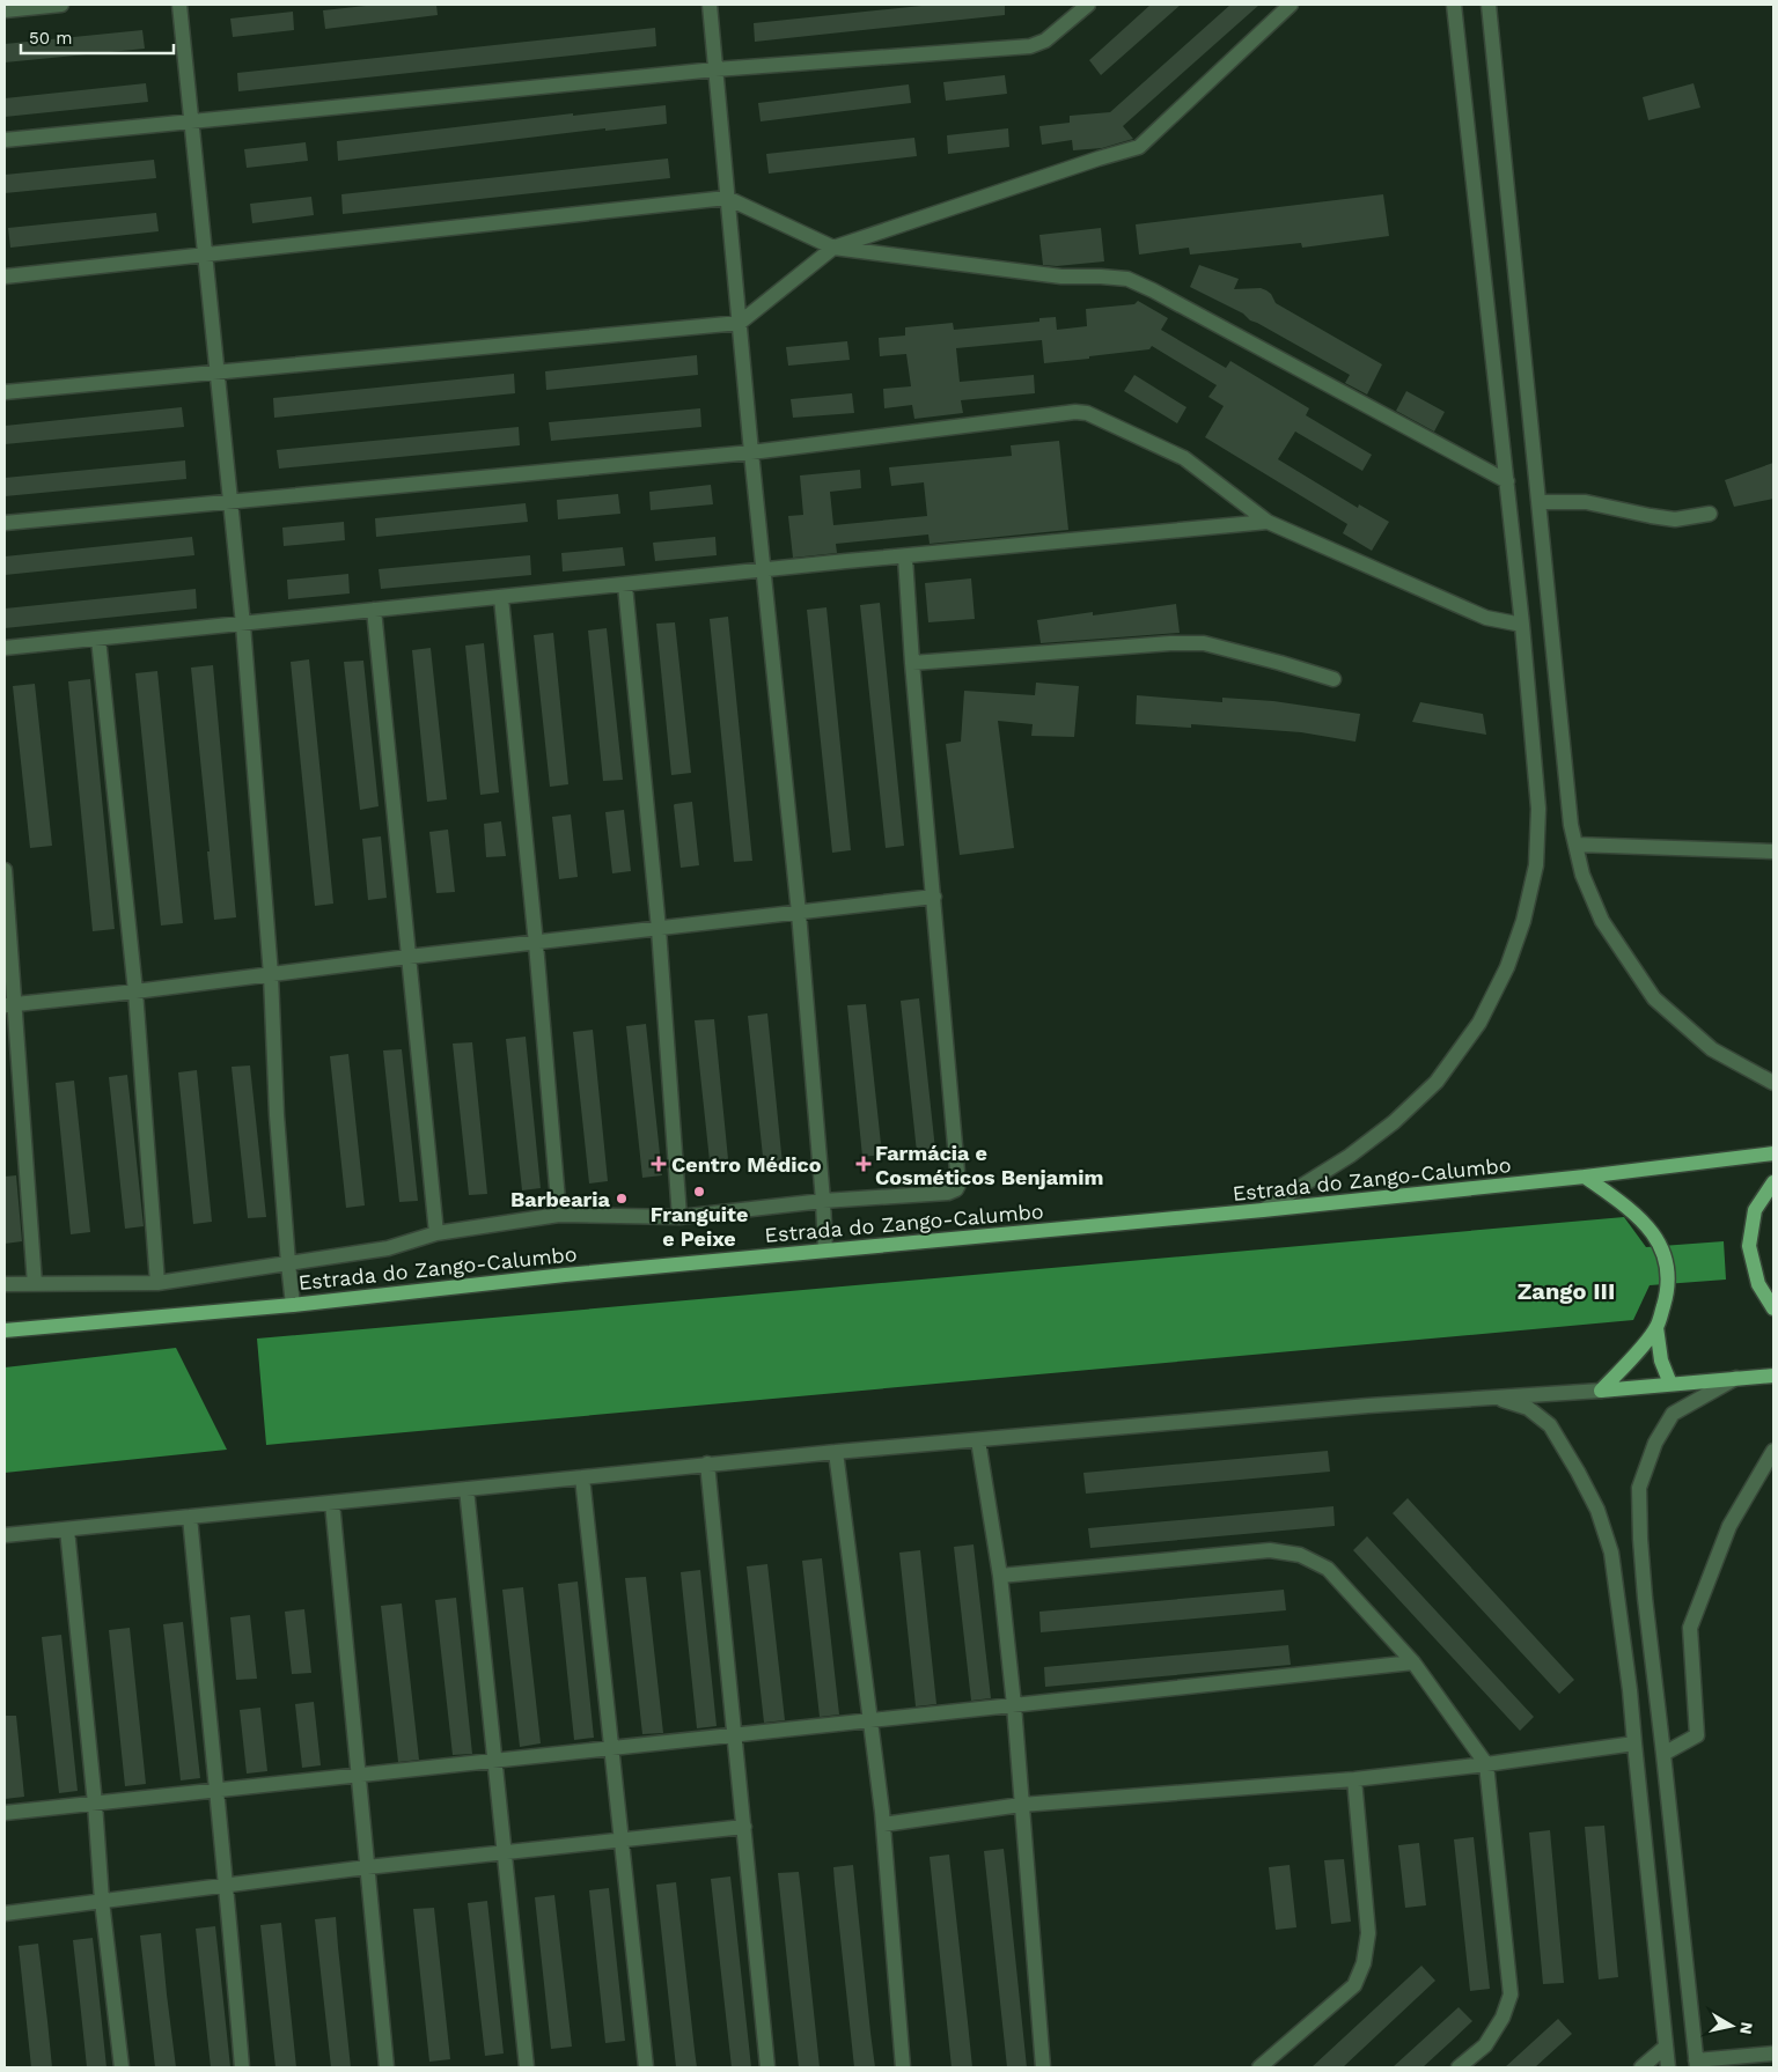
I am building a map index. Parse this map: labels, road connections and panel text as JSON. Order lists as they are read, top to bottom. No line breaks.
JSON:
{"streets":{"main road":["Estrada do Zango-Calumbo"]},"districts":["Zango III"],"places":{"health":["Centro Médico","Farmácia e Cosméticos Benjamim"],"other":["Franguite e Peixe","Barbearia"]},"scale_bar":"50 m","north":"right"}
